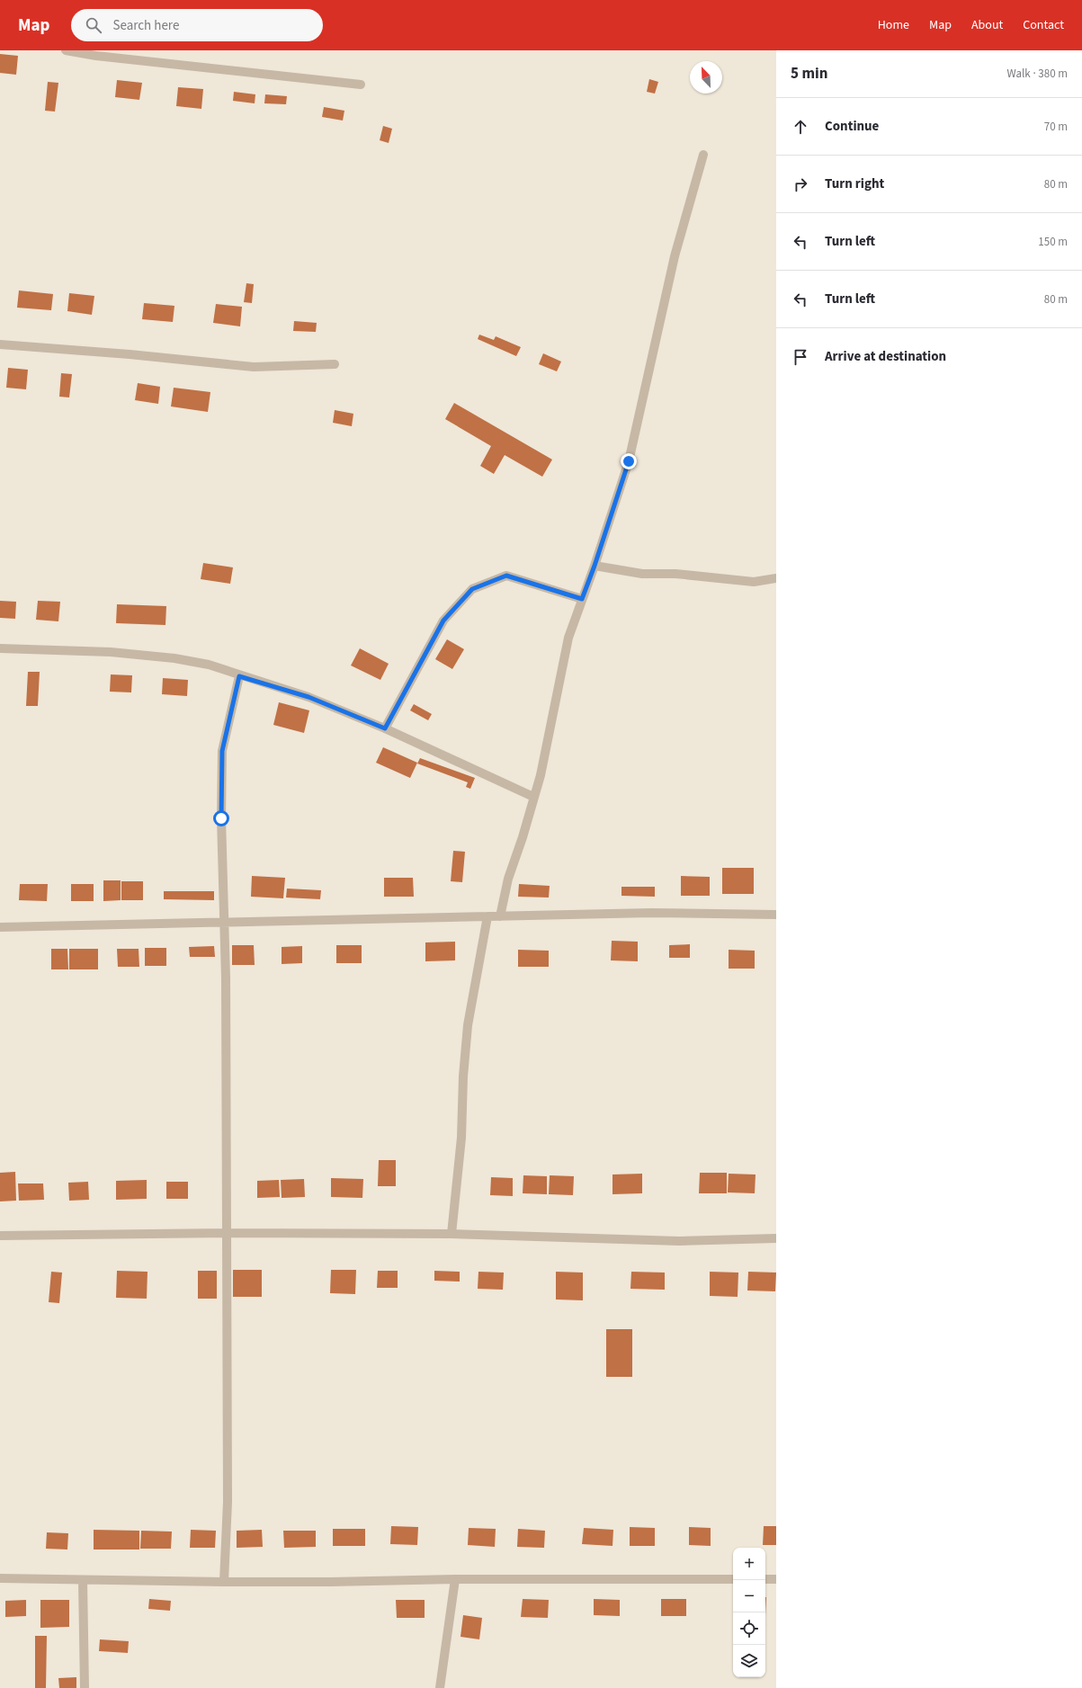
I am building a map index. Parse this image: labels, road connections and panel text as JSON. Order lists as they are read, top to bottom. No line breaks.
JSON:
{"north":"top left","page":{"header":"Map","search":"Search here","nav":["Home","Map","About","Contact"],"heading":["5 min","Walk · 380 m"],"list":[["Continue","70 m"],["Turn right","80 m"],["Turn left","150 m"],["Turn left","80 m"],"Arrive at destination"],"map_buttons":["+","−"]}}
